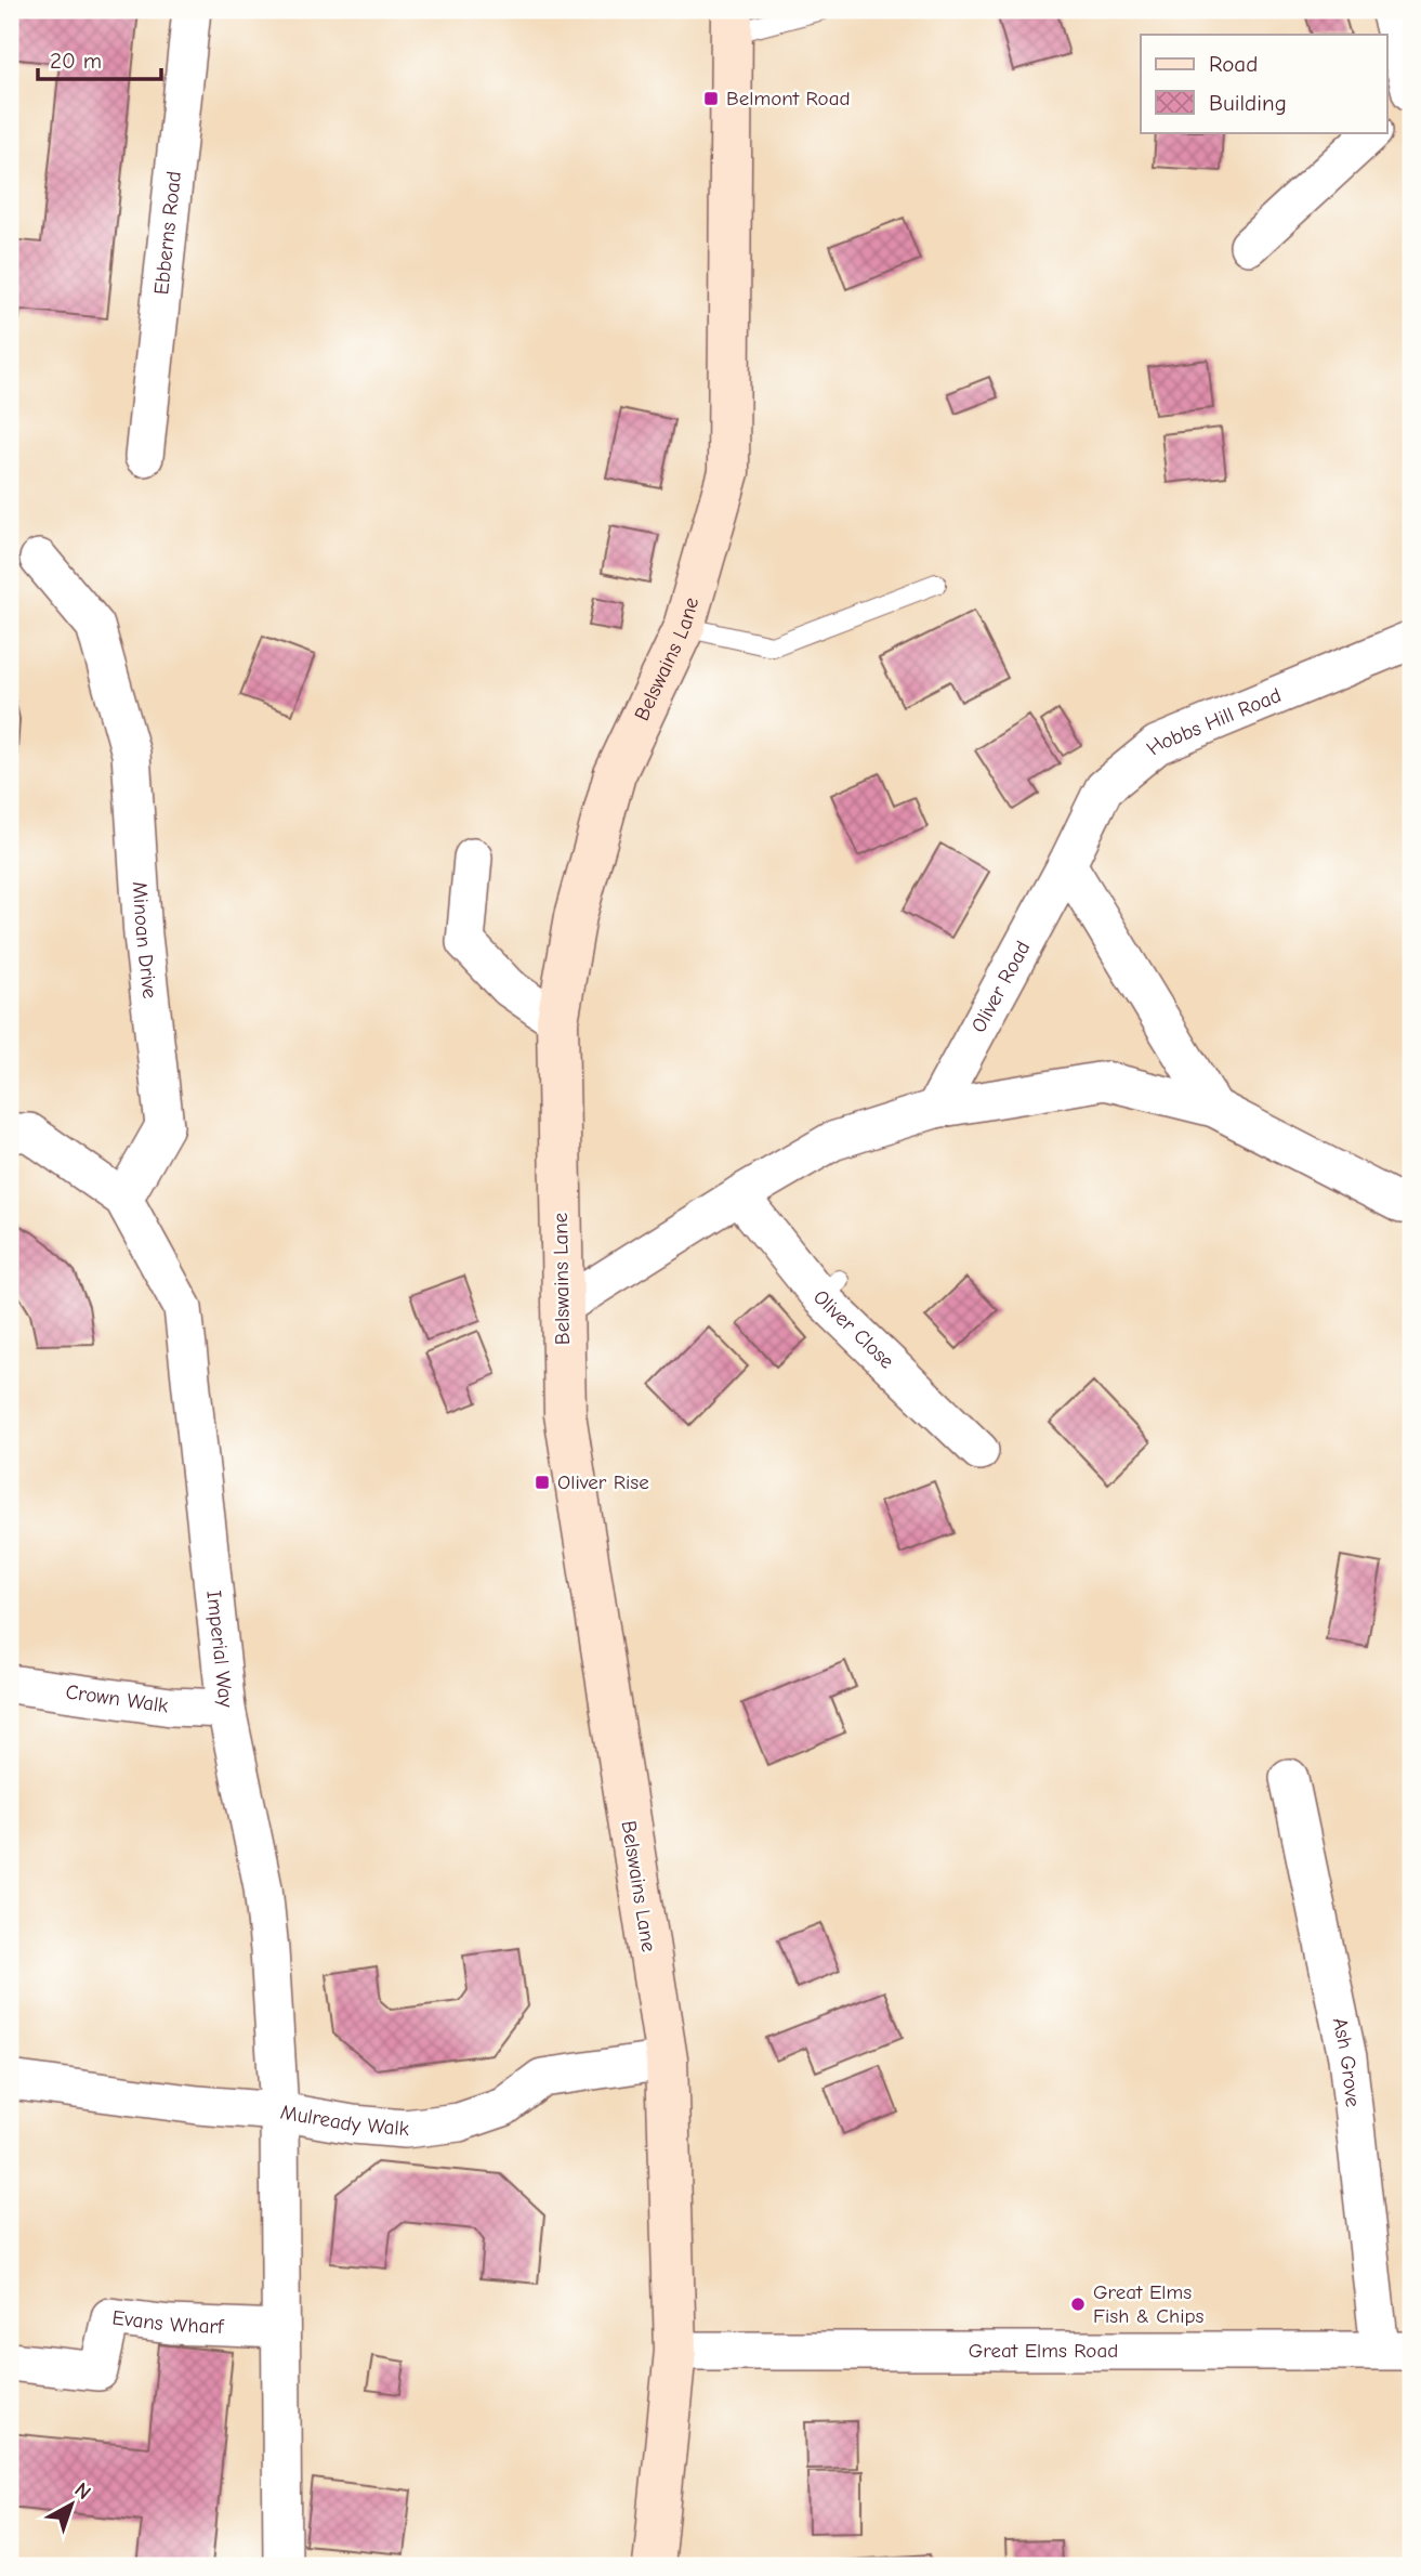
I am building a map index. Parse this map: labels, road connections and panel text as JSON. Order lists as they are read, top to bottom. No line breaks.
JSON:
{"streets":{"street":["Ebberns Road","Belswains Lane","Hobbs Hill Road","Minoan Drive","Oliver Road","Oliver Close","Imperial Way","Crown Walk","Ash Grove","Mulready Walk","Evans Wharf","Great Elms Road"]},"crossings":[["Belswains Lane","Mulready Walk"],["Belswains Lane","Great Elms Road"],["Hobbs Hill Road","Oliver Road"],["Minoan Drive","Imperial Way"],["Imperial Way","Crown Walk"],["Imperial Way","Mulready Walk"],["Ash Grove","Great Elms Road"]],"places":{"transit":["Belmont Road","Oliver Rise"],"other":["Great Elms Fish & Chips"]},"legend":["Road","Building"],"scale_bar":"20 m","north":"top right"}
